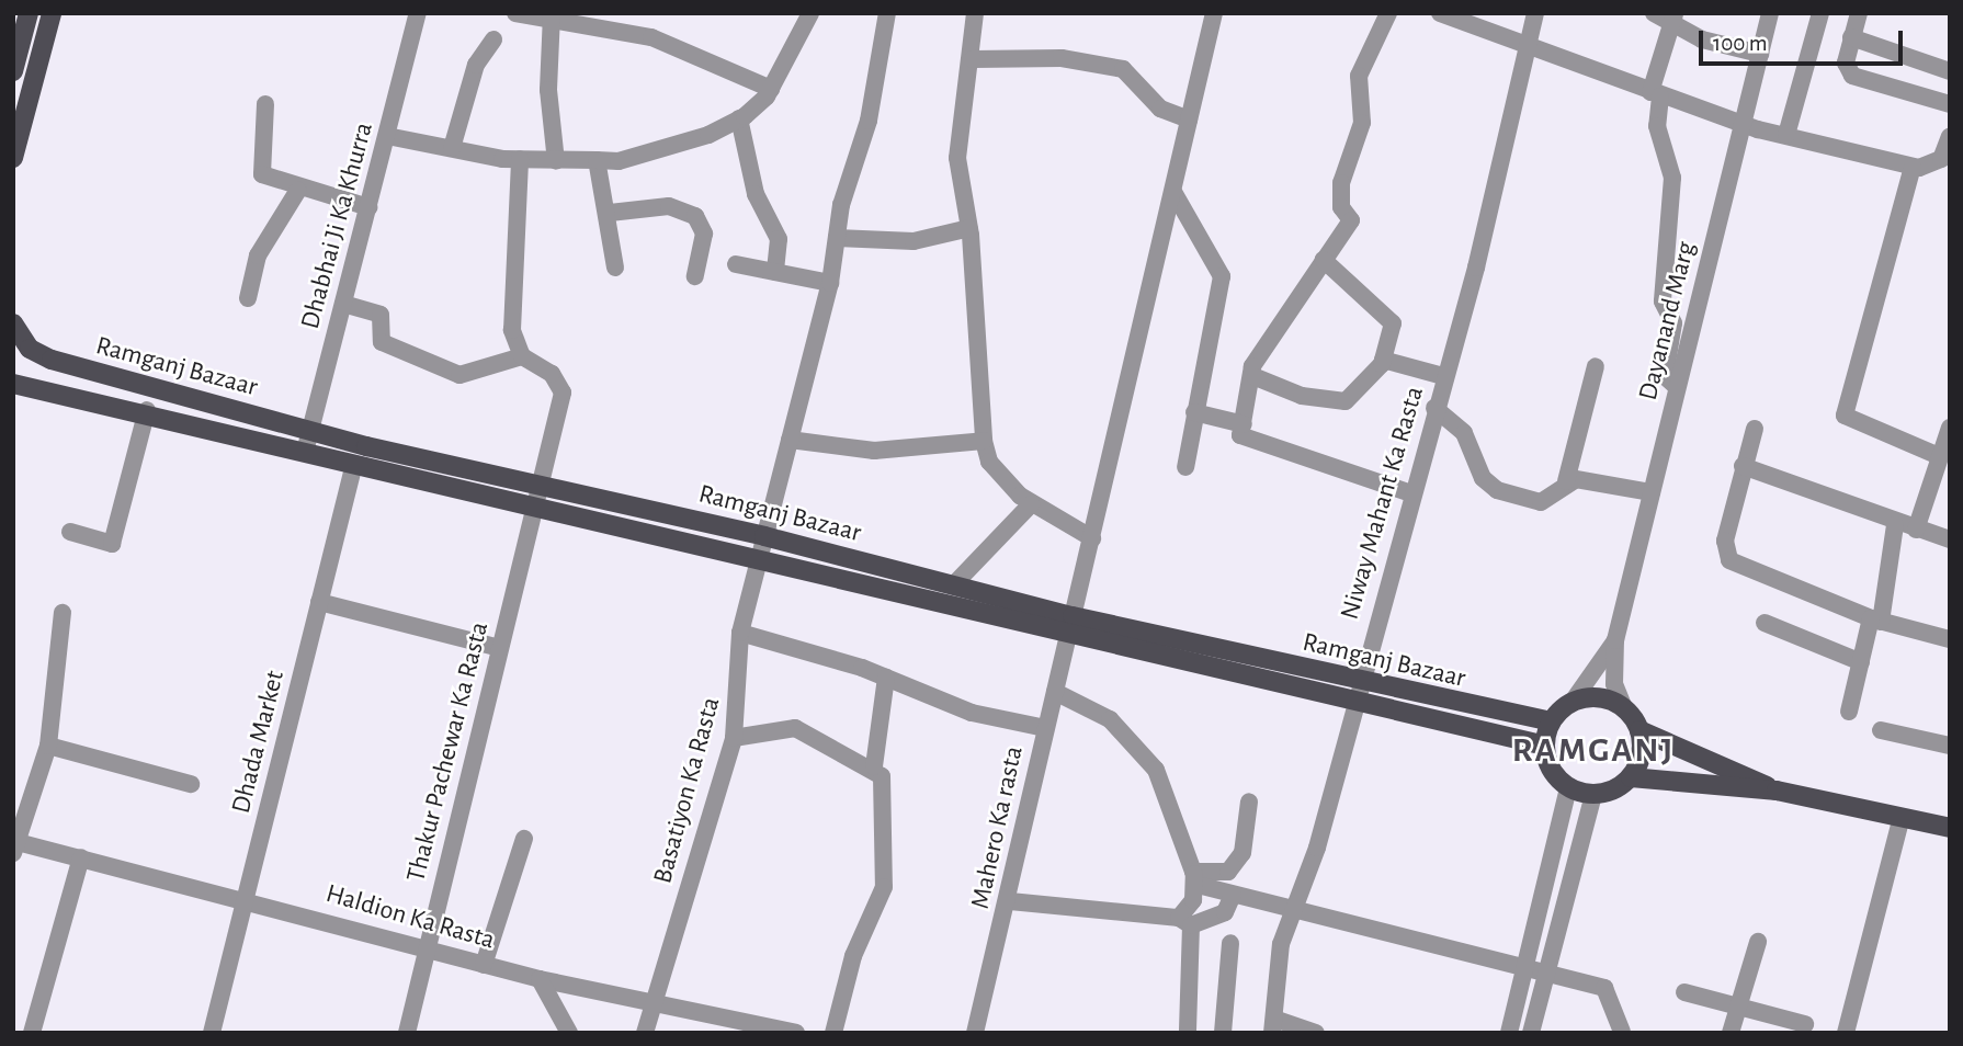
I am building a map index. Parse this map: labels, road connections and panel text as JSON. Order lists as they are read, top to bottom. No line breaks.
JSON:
{"streets":{"main road":["Ramganj Bazaar"],"street":["Dhabhai Ji Ka Khurra","Dayanand Marg","Niway Mahant Ka Rasta","Dhada Market","Thakur Pachewar Ka Rasta","Basatiyon Ka Rasta","Mahero Ka rasta","Haldion Ka Rasta"]},"crossings":[["Dhabhai Ji Ka Khurra","Ramganj Bazaar"],["Ramganj Bazaar","Niway Mahant Ka Rasta"],["Ramganj Bazaar","Dhada Market"],["Ramganj Bazaar","Thakur Pachewar Ka Rasta"],["Ramganj Bazaar","Basatiyon Ka Rasta"],["Ramganj Bazaar","Mahero Ka rasta"],["Dhada Market","Haldion Ka Rasta"],["Thakur Pachewar Ka Rasta","Haldion Ka Rasta"],["Basatiyon Ka Rasta","Haldion Ka Rasta"]],"districts":["RAMGANJ"],"scale_bar":"100 m"}
